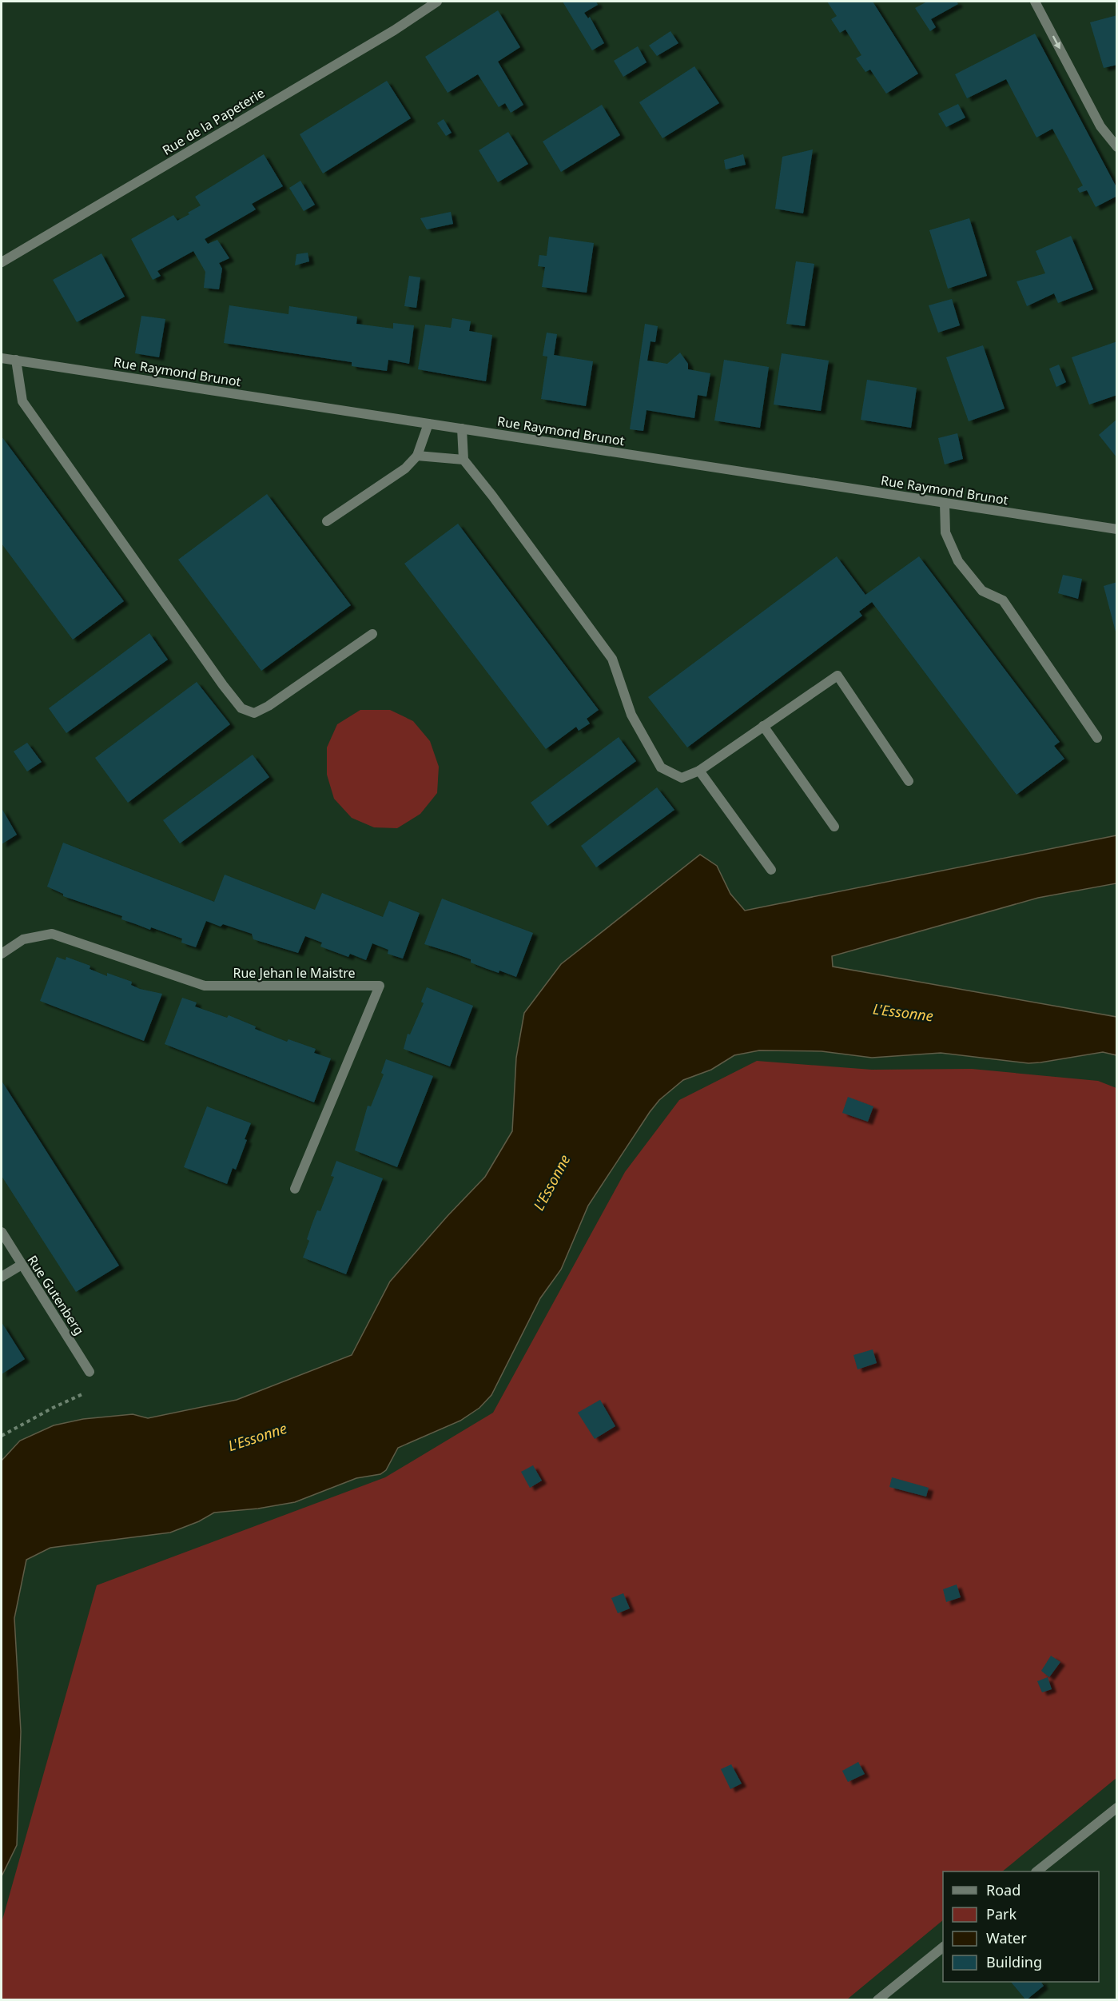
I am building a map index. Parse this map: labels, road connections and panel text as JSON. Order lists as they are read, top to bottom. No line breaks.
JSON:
{"streets":{"street":["Rue de la Papeterie","Rue Raymond Brunot","Rue Jehan le Maistre","Rue Gutenberg"]},"water":["L'Essonne"],"legend":["Road","Park","Water","Building"]}
